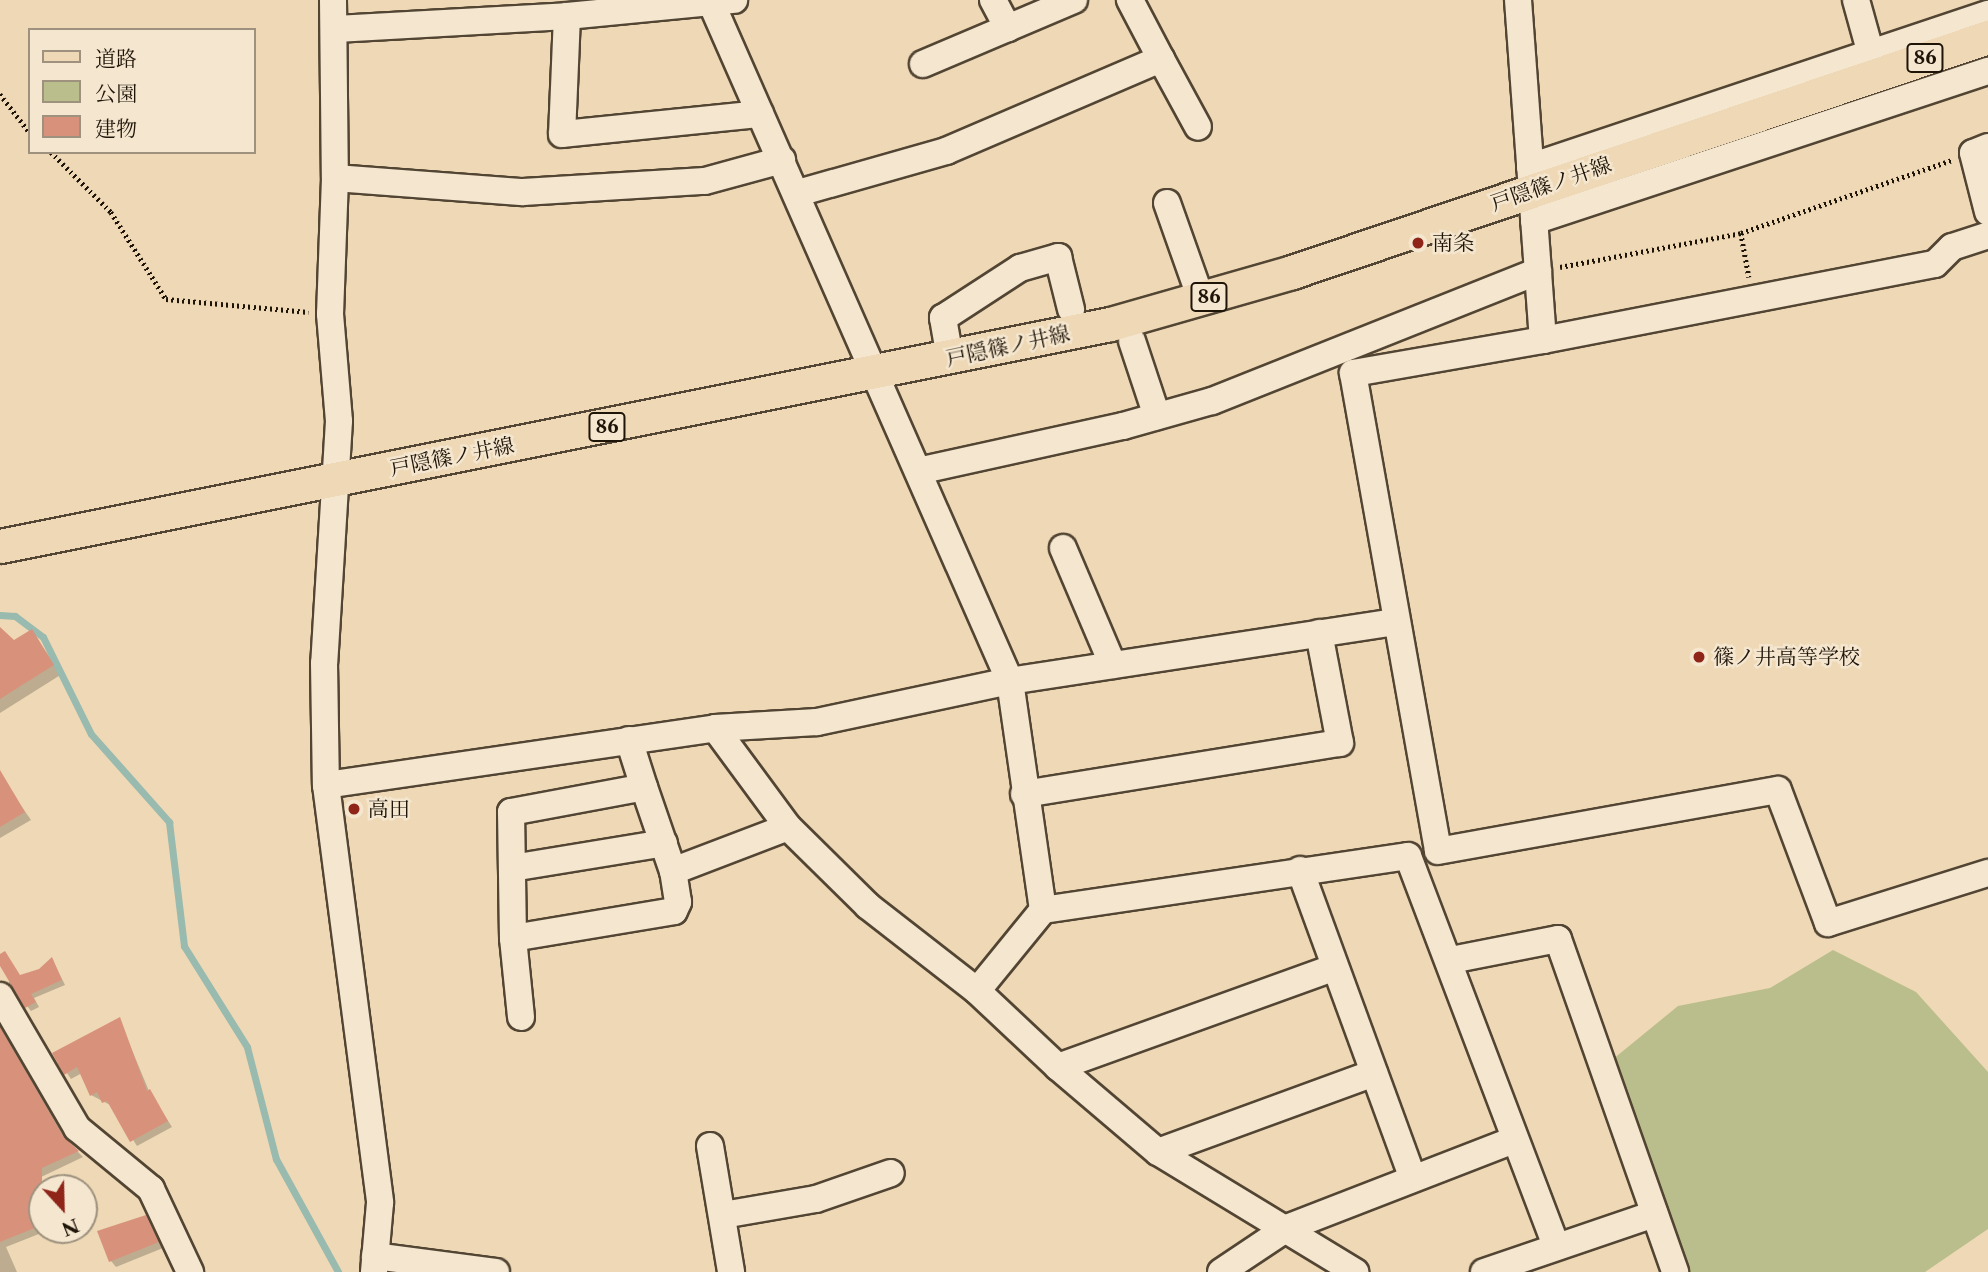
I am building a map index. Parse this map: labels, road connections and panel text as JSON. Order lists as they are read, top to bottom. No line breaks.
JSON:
{"streets":{"main road":["86","戸隠篠ノ井線"]},"places":["南条","篠ノ井高等学校","高田"],"legend":["道路","公園","建物"],"north":"bottom"}
